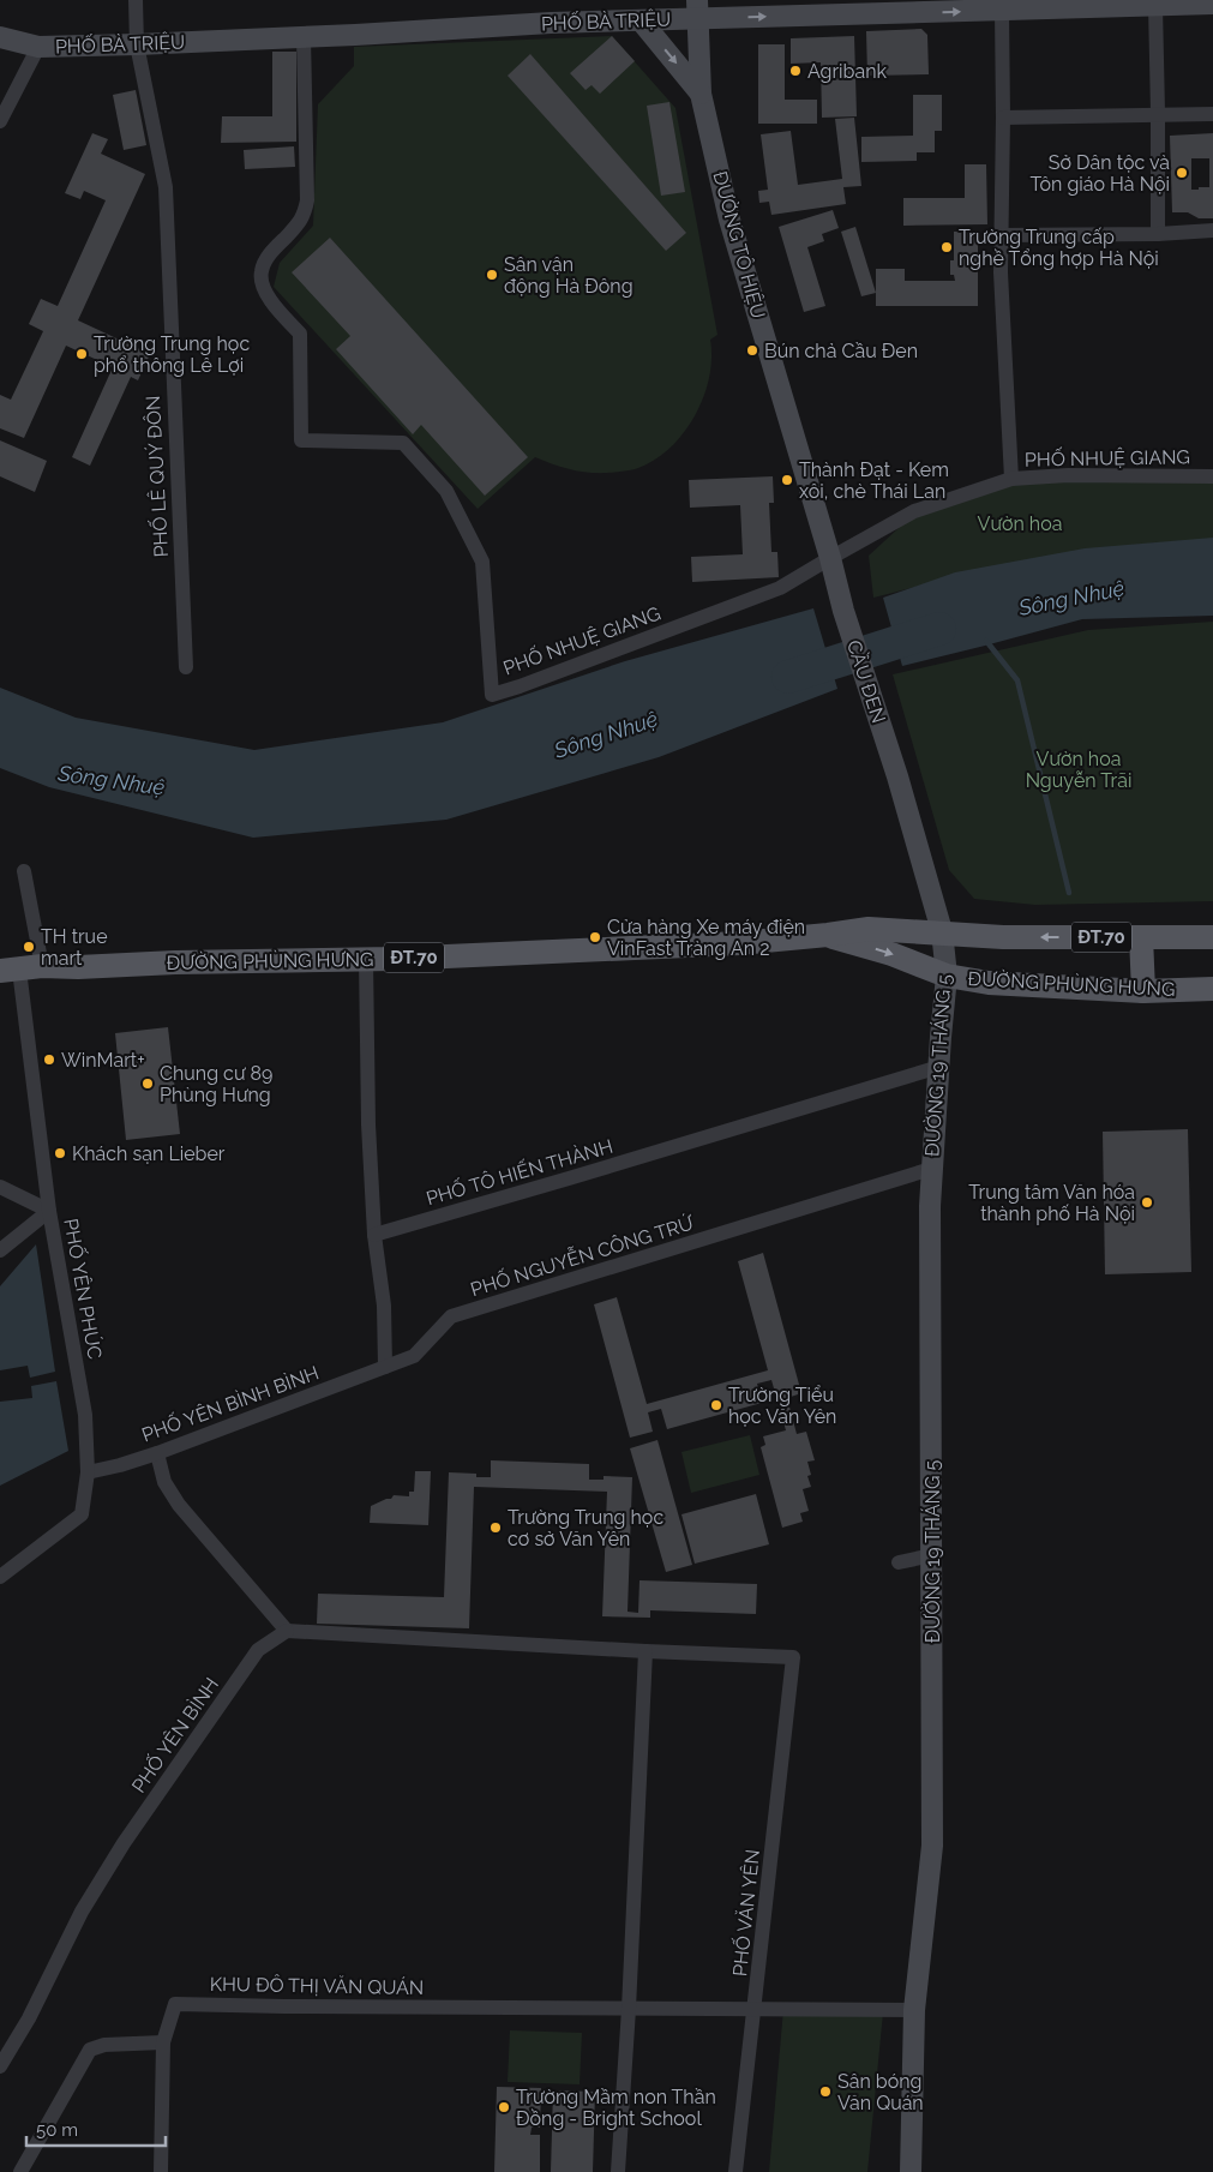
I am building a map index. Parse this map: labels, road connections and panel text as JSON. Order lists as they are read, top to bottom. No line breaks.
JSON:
{"streets":{"main road":["ĐT.70","ĐƯỜNG PHÙNG HƯNG"],"street":["PHỐ BÀ TRIỆU","ĐƯỜNG TÔ HIỆU","PHỐ NHUỆ GIANG","PHỐ LÊ QUÝ ĐÔN","CẦU ĐEN","ĐƯỜNG 19 THÁNG 5","PHỐ TÔ HIẾN THÀNH","PHỐ NGUYỄN CÔNG TRỨ","PHỐ YÊN PHÚC","PHỐ YÊN BÌNH BÌNH","PHỐ YÊN BÌNH","PHỐ VĂN YÊN","KHU ĐÔ THỊ VĂN QUÁN"]},"crossings":[["PHỐ BÀ TRIỆU","ĐƯỜNG TÔ HIỆU"],["PHỐ BÀ TRIỆU","PHỐ NHUỆ GIANG"],["PHỐ BÀ TRIỆU","PHỐ LÊ QUÝ ĐÔN"],["ĐƯỜNG TÔ HIỆU","PHỐ NHUỆ GIANG"],["ĐƯỜNG TÔ HIỆU","CẦU ĐEN"],["CẦU ĐEN","ĐƯỜNG PHÙNG HƯNG"],["CẦU ĐEN","ĐƯỜNG 19 THÁNG 5"],["ĐƯỜNG PHÙNG HƯNG","ĐƯỜNG 19 THÁNG 5"],["ĐƯỜNG PHÙNG HƯNG","PHỐ YÊN PHÚC"],["ĐƯỜNG 19 THÁNG 5","PHỐ TÔ HIẾN THÀNH"],["ĐƯỜNG 19 THÁNG 5","PHỐ NGUYỄN CÔNG TRỨ"],["ĐƯỜNG 19 THÁNG 5","KHU ĐÔ THỊ VĂN QUÁN"],["PHỐ NGUYỄN CÔNG TRỨ","PHỐ YÊN BÌNH BÌNH"],["PHỐ YÊN PHÚC","PHỐ YÊN BÌNH BÌNH"],["PHỐ VĂN YÊN","KHU ĐÔ THỊ VĂN QUÁN"]],"water":["Sông Nhuệ"],"parks":["Vườn hoa","Vườn hoa Nguyễn Trãi"],"places":["Agribank","Sở Dân tộc và Tôn giáo Hà Nội","Trường Trung cấp nghề Tổng hợp Hà Nội","Sân vận động Hà Đông","Bún chả Cầu Đen","Trường Trung học phổ thông Lê Lợi","Thành Đạt - Kem xôi, chè Thái Lan","Cửa hàng Xe máy điện VinFast Tràng An 2","TH true mart","WinMart+","Chung cư 89 Phùng Hưng","Khách sạn Lieber","Trung tâm Văn hóa thành phố Hà Nội","Trường Tiểu học Văn Yên","Trường Trung học cơ sở Văn Yên","Sân bóng Văn Quán","Trường Mầm non Thần Đồng - Bright School"],"scale_bar":"50 m"}
